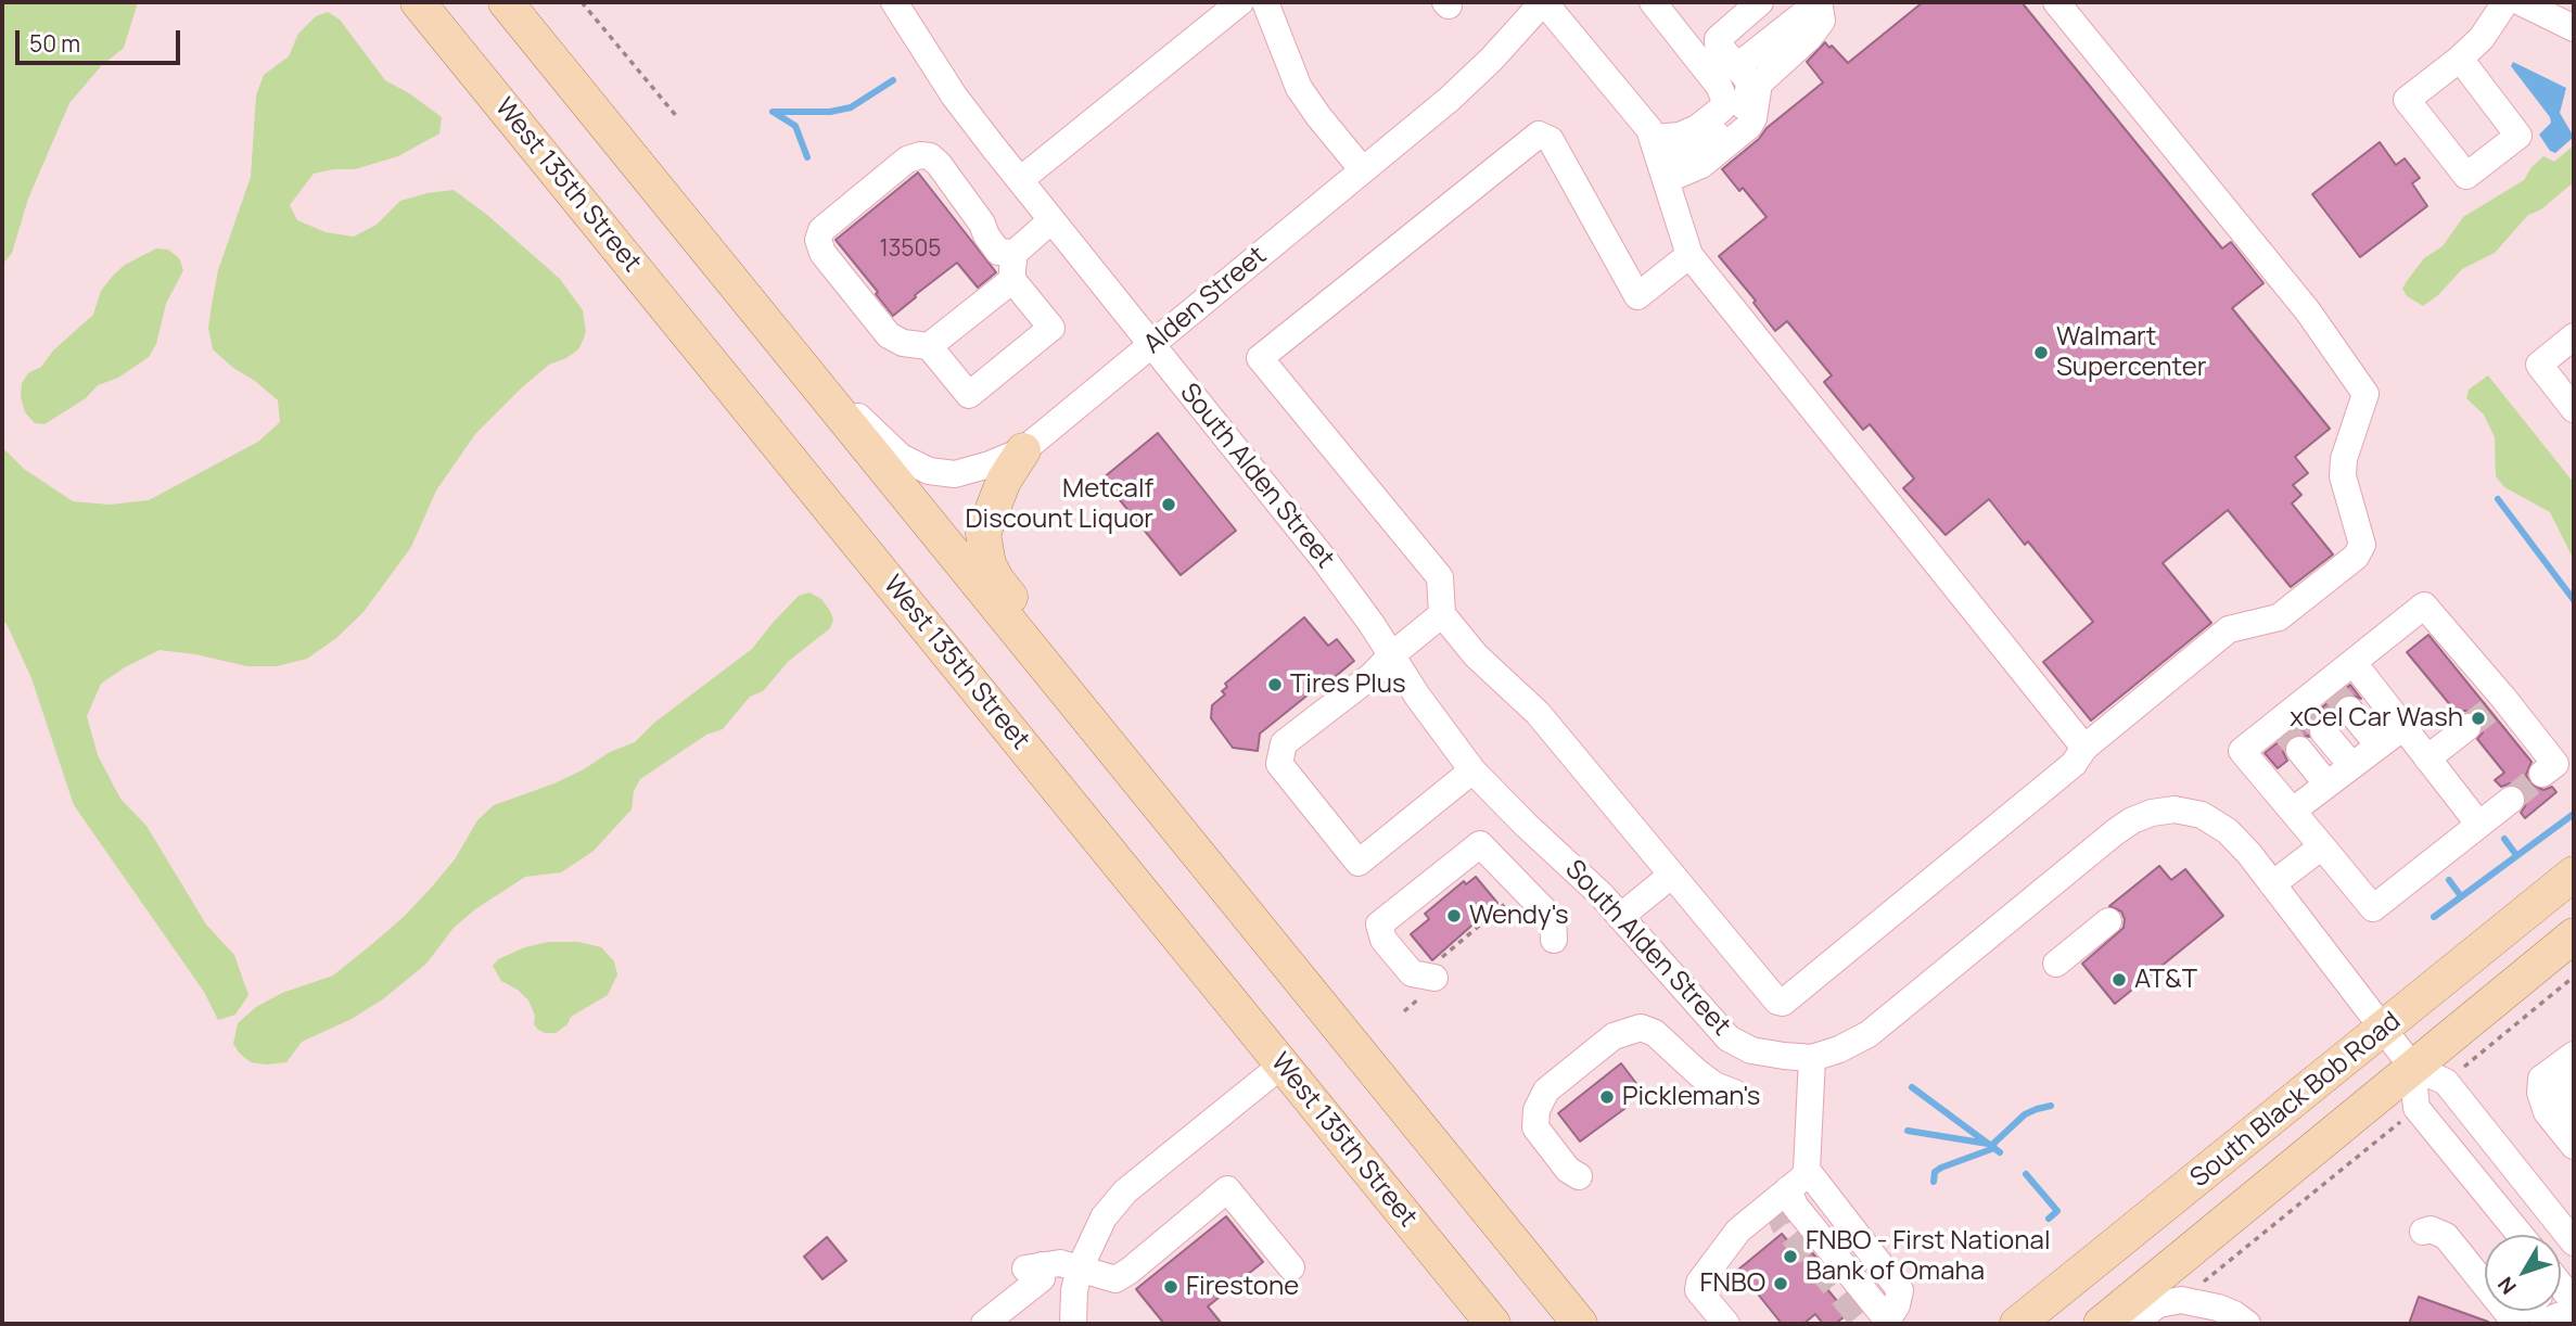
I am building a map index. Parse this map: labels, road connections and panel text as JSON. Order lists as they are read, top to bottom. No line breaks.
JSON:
{"streets":{"main road":["West 135th Street","South Black Bob Road"],"street":["Alden Street","South Alden Street"]},"crossings":[["Alden Street","South Alden Street"],["South Alden Street","South Black Bob Road"]],"places":["Walmart Supercenter","Metcalf Discount Liquor","Tires Plus","xCel Car Wash","Wendy's","AT&T","Pickleman's","FNBO - First National Bank of Omaha","FNBO","Firestone"],"house_numbers":["13505"],"scale_bar":"50 m","north":"bottom left"}
